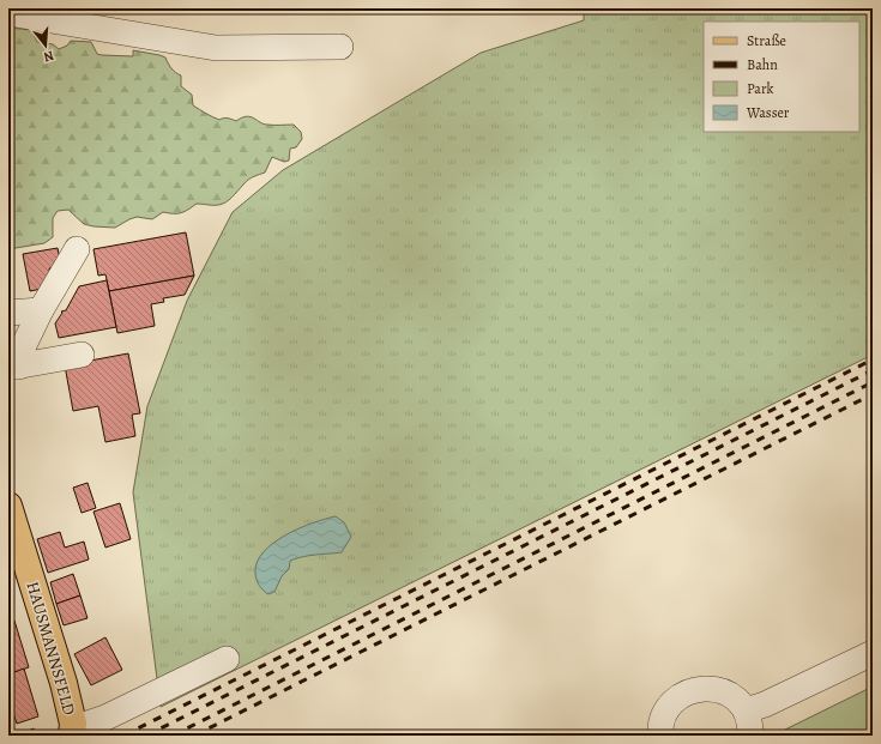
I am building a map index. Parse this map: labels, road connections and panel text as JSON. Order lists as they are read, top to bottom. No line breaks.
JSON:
{"streets":{"main road":["HAUSMANNSFELD"]},"legend":["Straße","Bahn","Park","Wasser"],"north":"bottom"}
